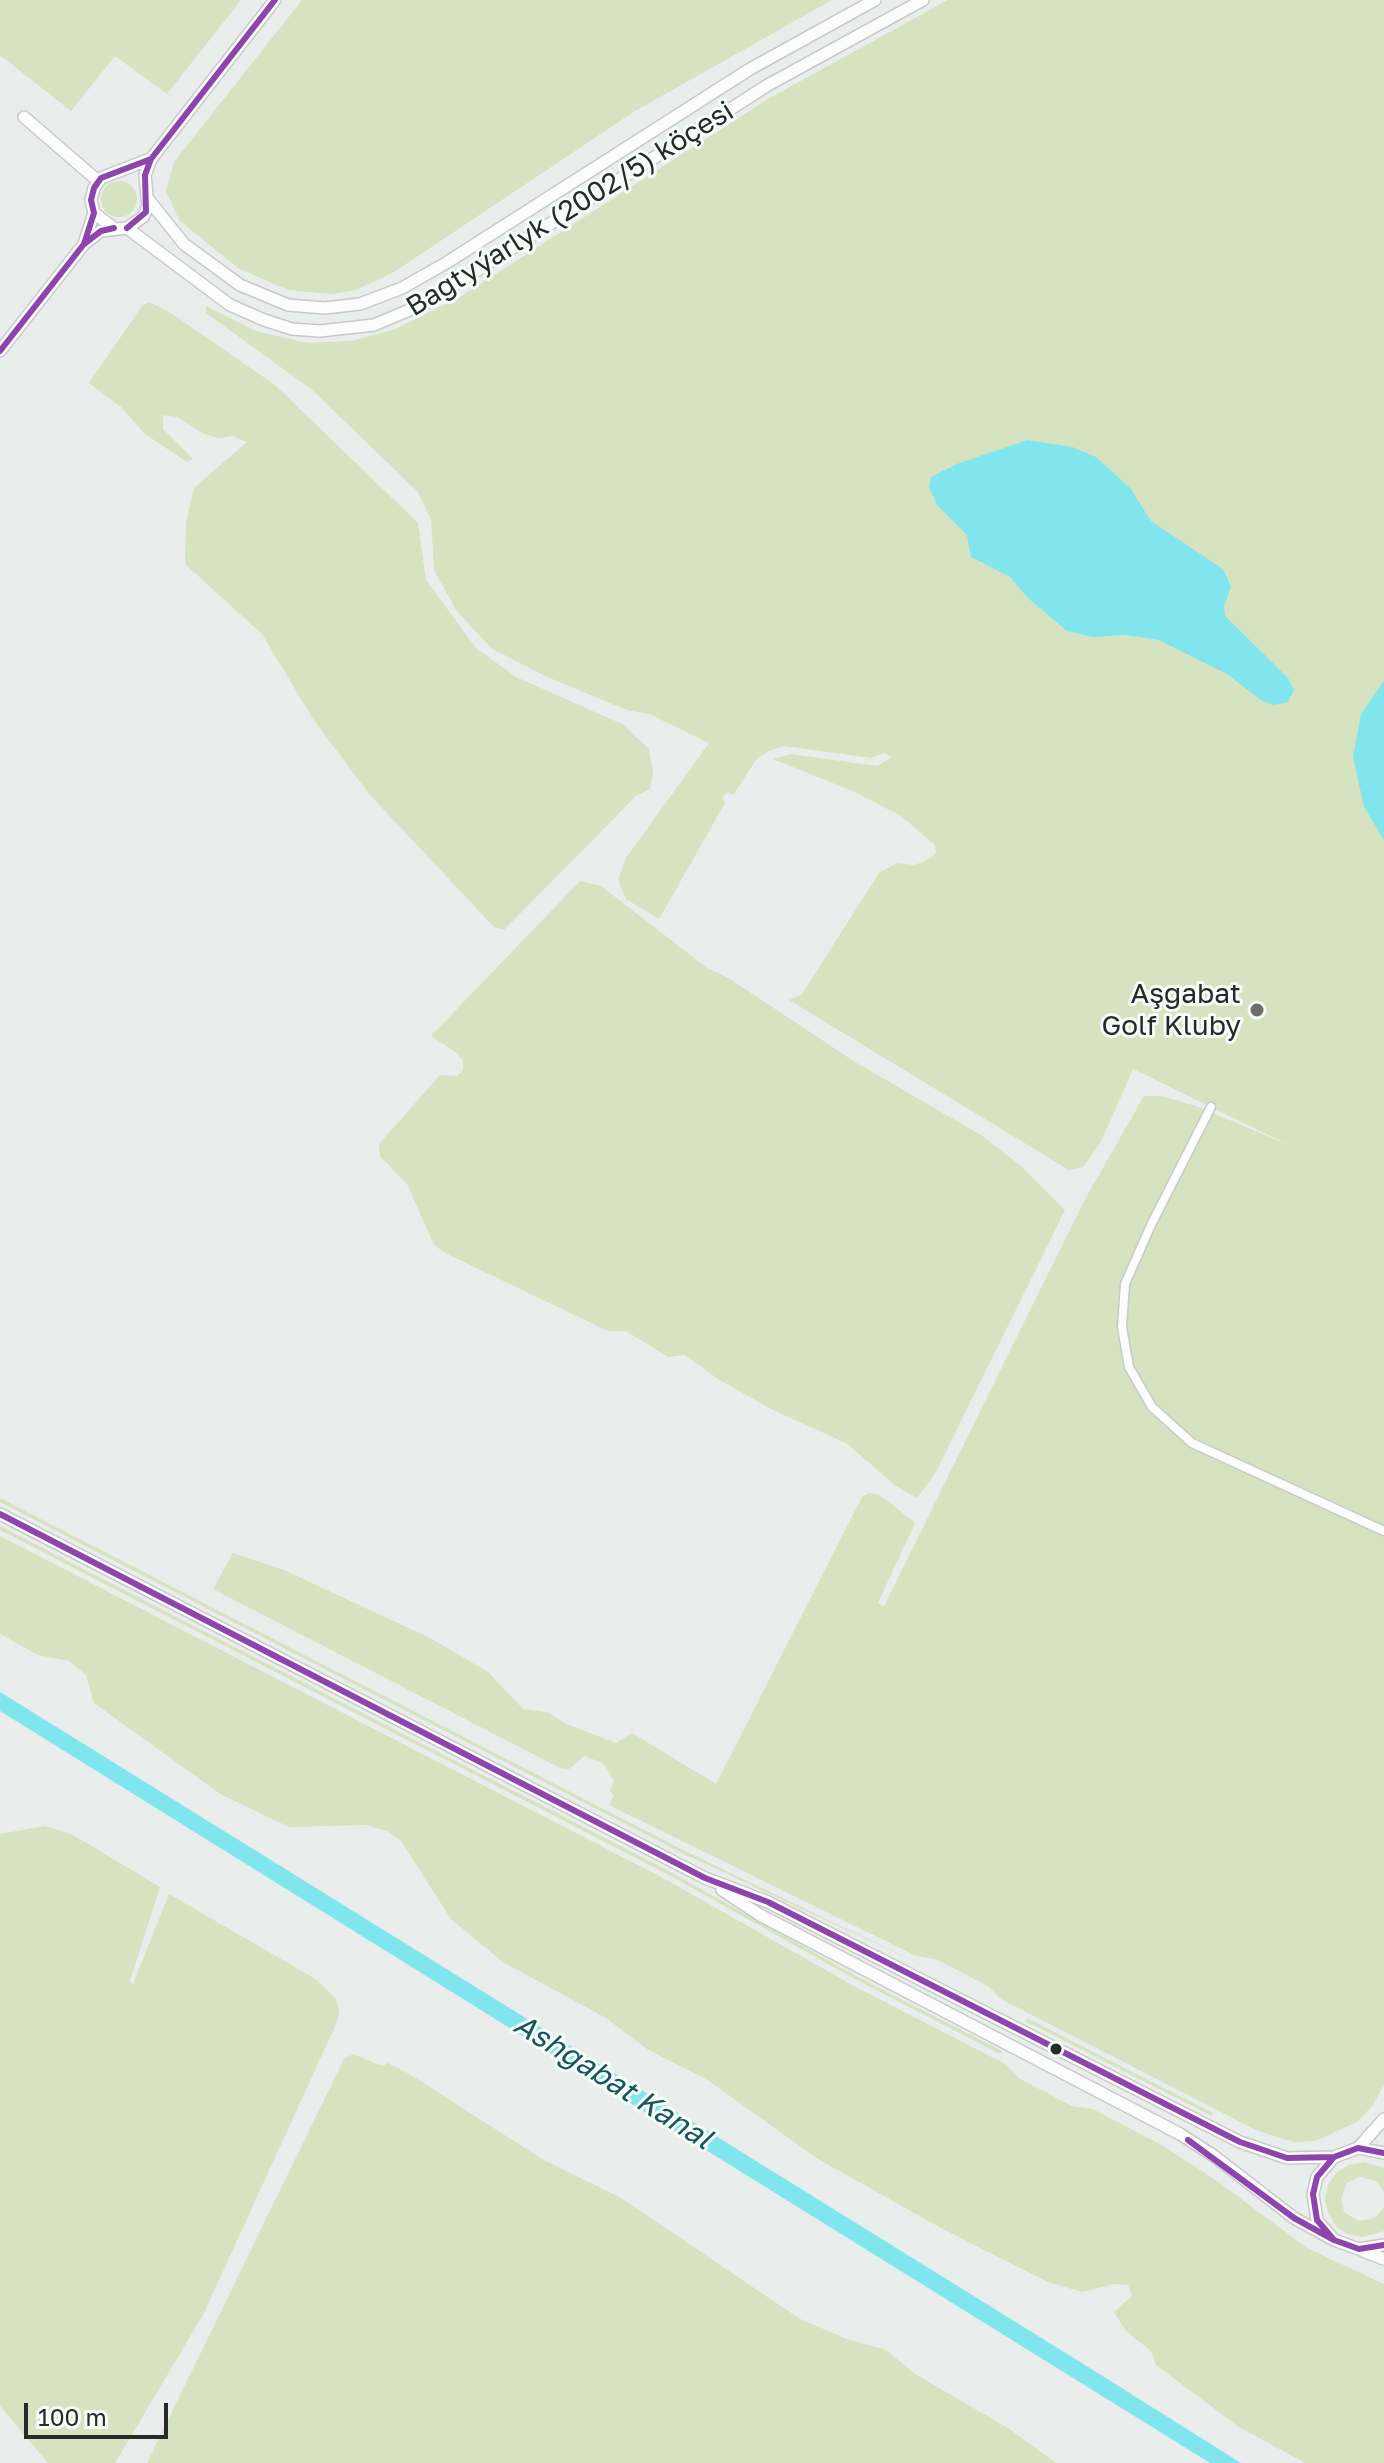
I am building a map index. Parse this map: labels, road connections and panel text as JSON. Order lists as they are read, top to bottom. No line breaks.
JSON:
{"streets":{"main road":["Bagtyýarlyk (2002/5) köçesi"]},"water":["Ashgabat Kanal"],"places":["Aşgabat Golf Kluby"],"scale_bar":"100 m"}
